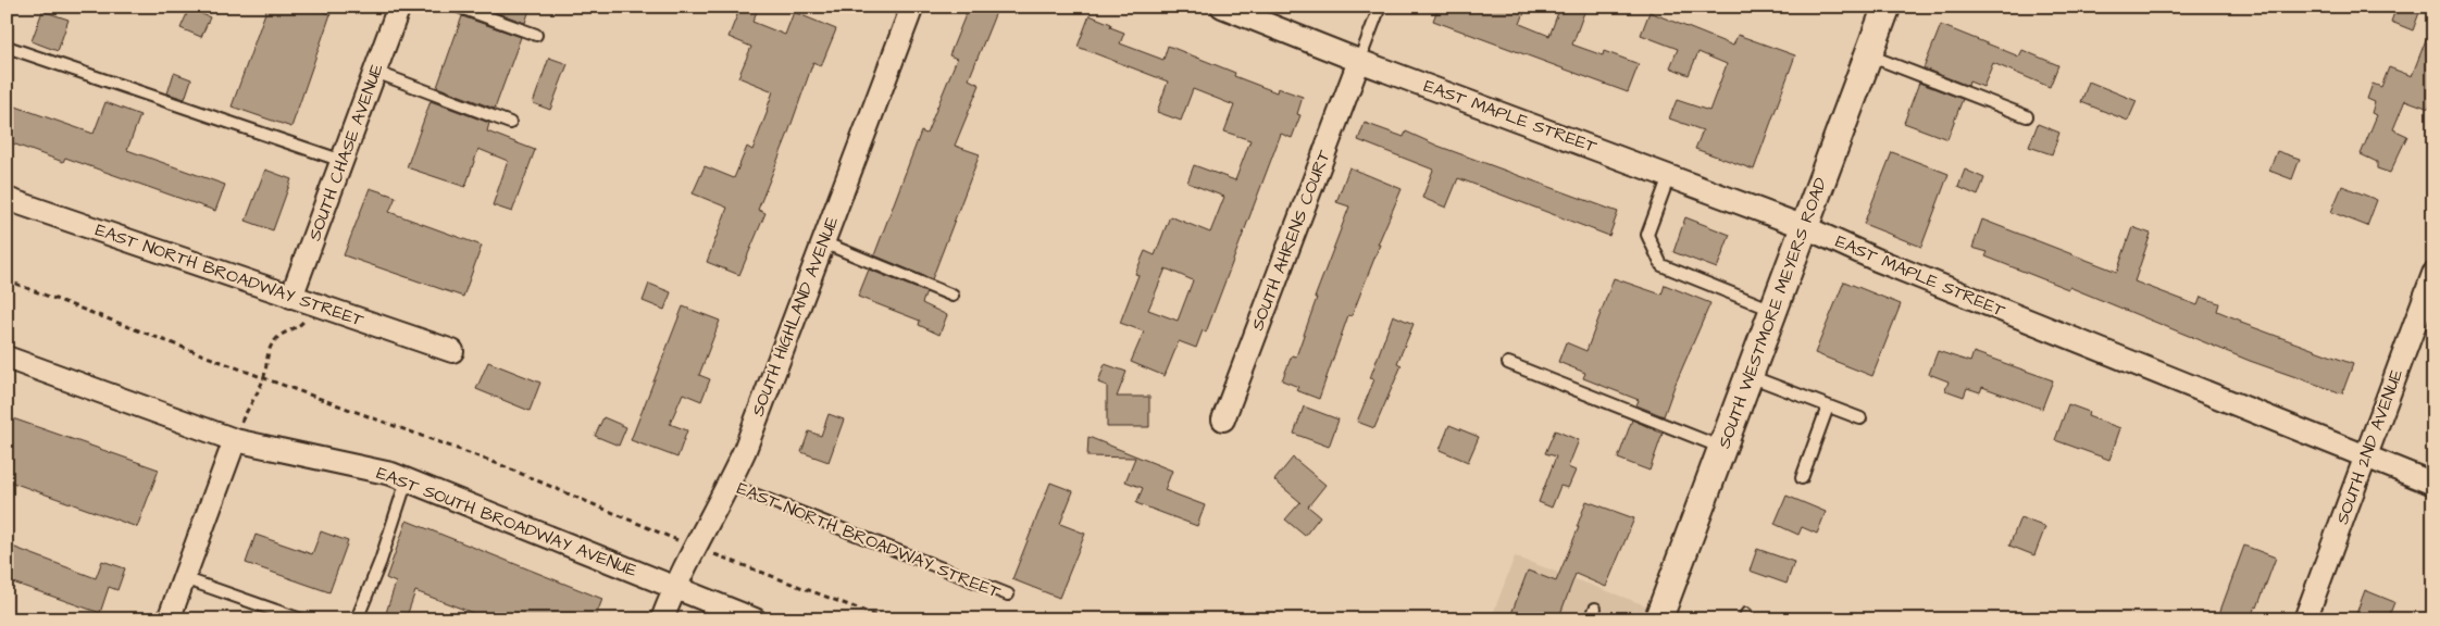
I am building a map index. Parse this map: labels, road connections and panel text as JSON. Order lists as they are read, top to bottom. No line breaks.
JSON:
{"streets":{"street":["EAST MAPLE STREET","SOUTH CHASE AVENUE","SOUTH AHRENS COURT","EAST NORTH BROADWAY STREET","SOUTH WESTMORE MEYERS ROAD","SOUTH HIGHLAND AVENUE","SOUTH 2ND AVENUE","EAST SOUTH BROADWAY AVENUE"]},"crossings":[["EAST MAPLE STREET","SOUTH AHRENS COURT"],["EAST MAPLE STREET","SOUTH WESTMORE MEYERS ROAD"],["EAST MAPLE STREET","SOUTH 2ND AVENUE"],["SOUTH CHASE AVENUE","EAST NORTH BROADWAY STREET"],["EAST NORTH BROADWAY STREET","SOUTH HIGHLAND AVENUE"],["SOUTH HIGHLAND AVENUE","EAST SOUTH BROADWAY AVENUE"]]}
